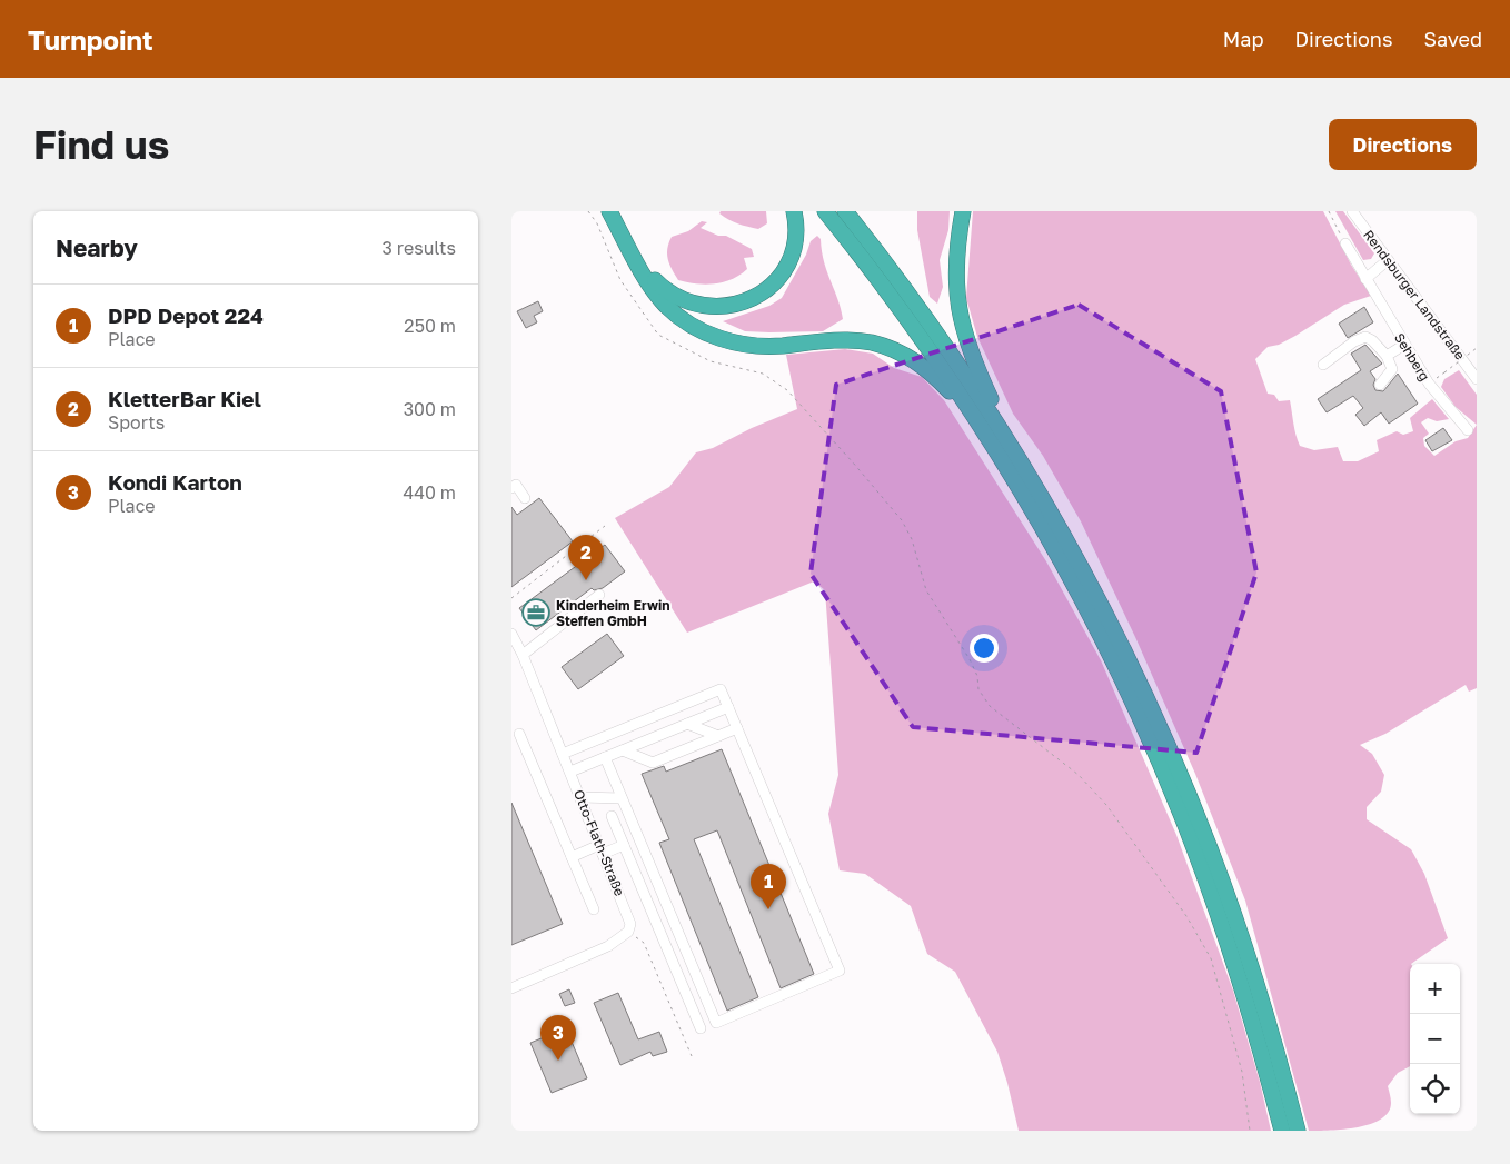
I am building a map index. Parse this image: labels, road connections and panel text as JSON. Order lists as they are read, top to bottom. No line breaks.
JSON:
{"streets":{"street":["Rendsburger Landstraße","Sehberg","Otto-Flath-Straße"]},"places":{"office":["Kinderheim Erwin Steffen GmbH"]},"page":{"header":"Turnpoint","nav":["Map","Directions","Saved"],"buttons":"Directions","title":"Find us","heading":["Nearby","3 results"],"list":[{"mark":"1","name":"DPD Depot 224","note":"Place","value":"250 m"},{"mark":"2","name":"KletterBar Kiel","note":"Sports","value":"300 m"},{"mark":"3","name":"Kondi Karton","note":"Place","value":"440 m"}],"pins":["2","1","3"],"map_buttons":["+","−"]}}
